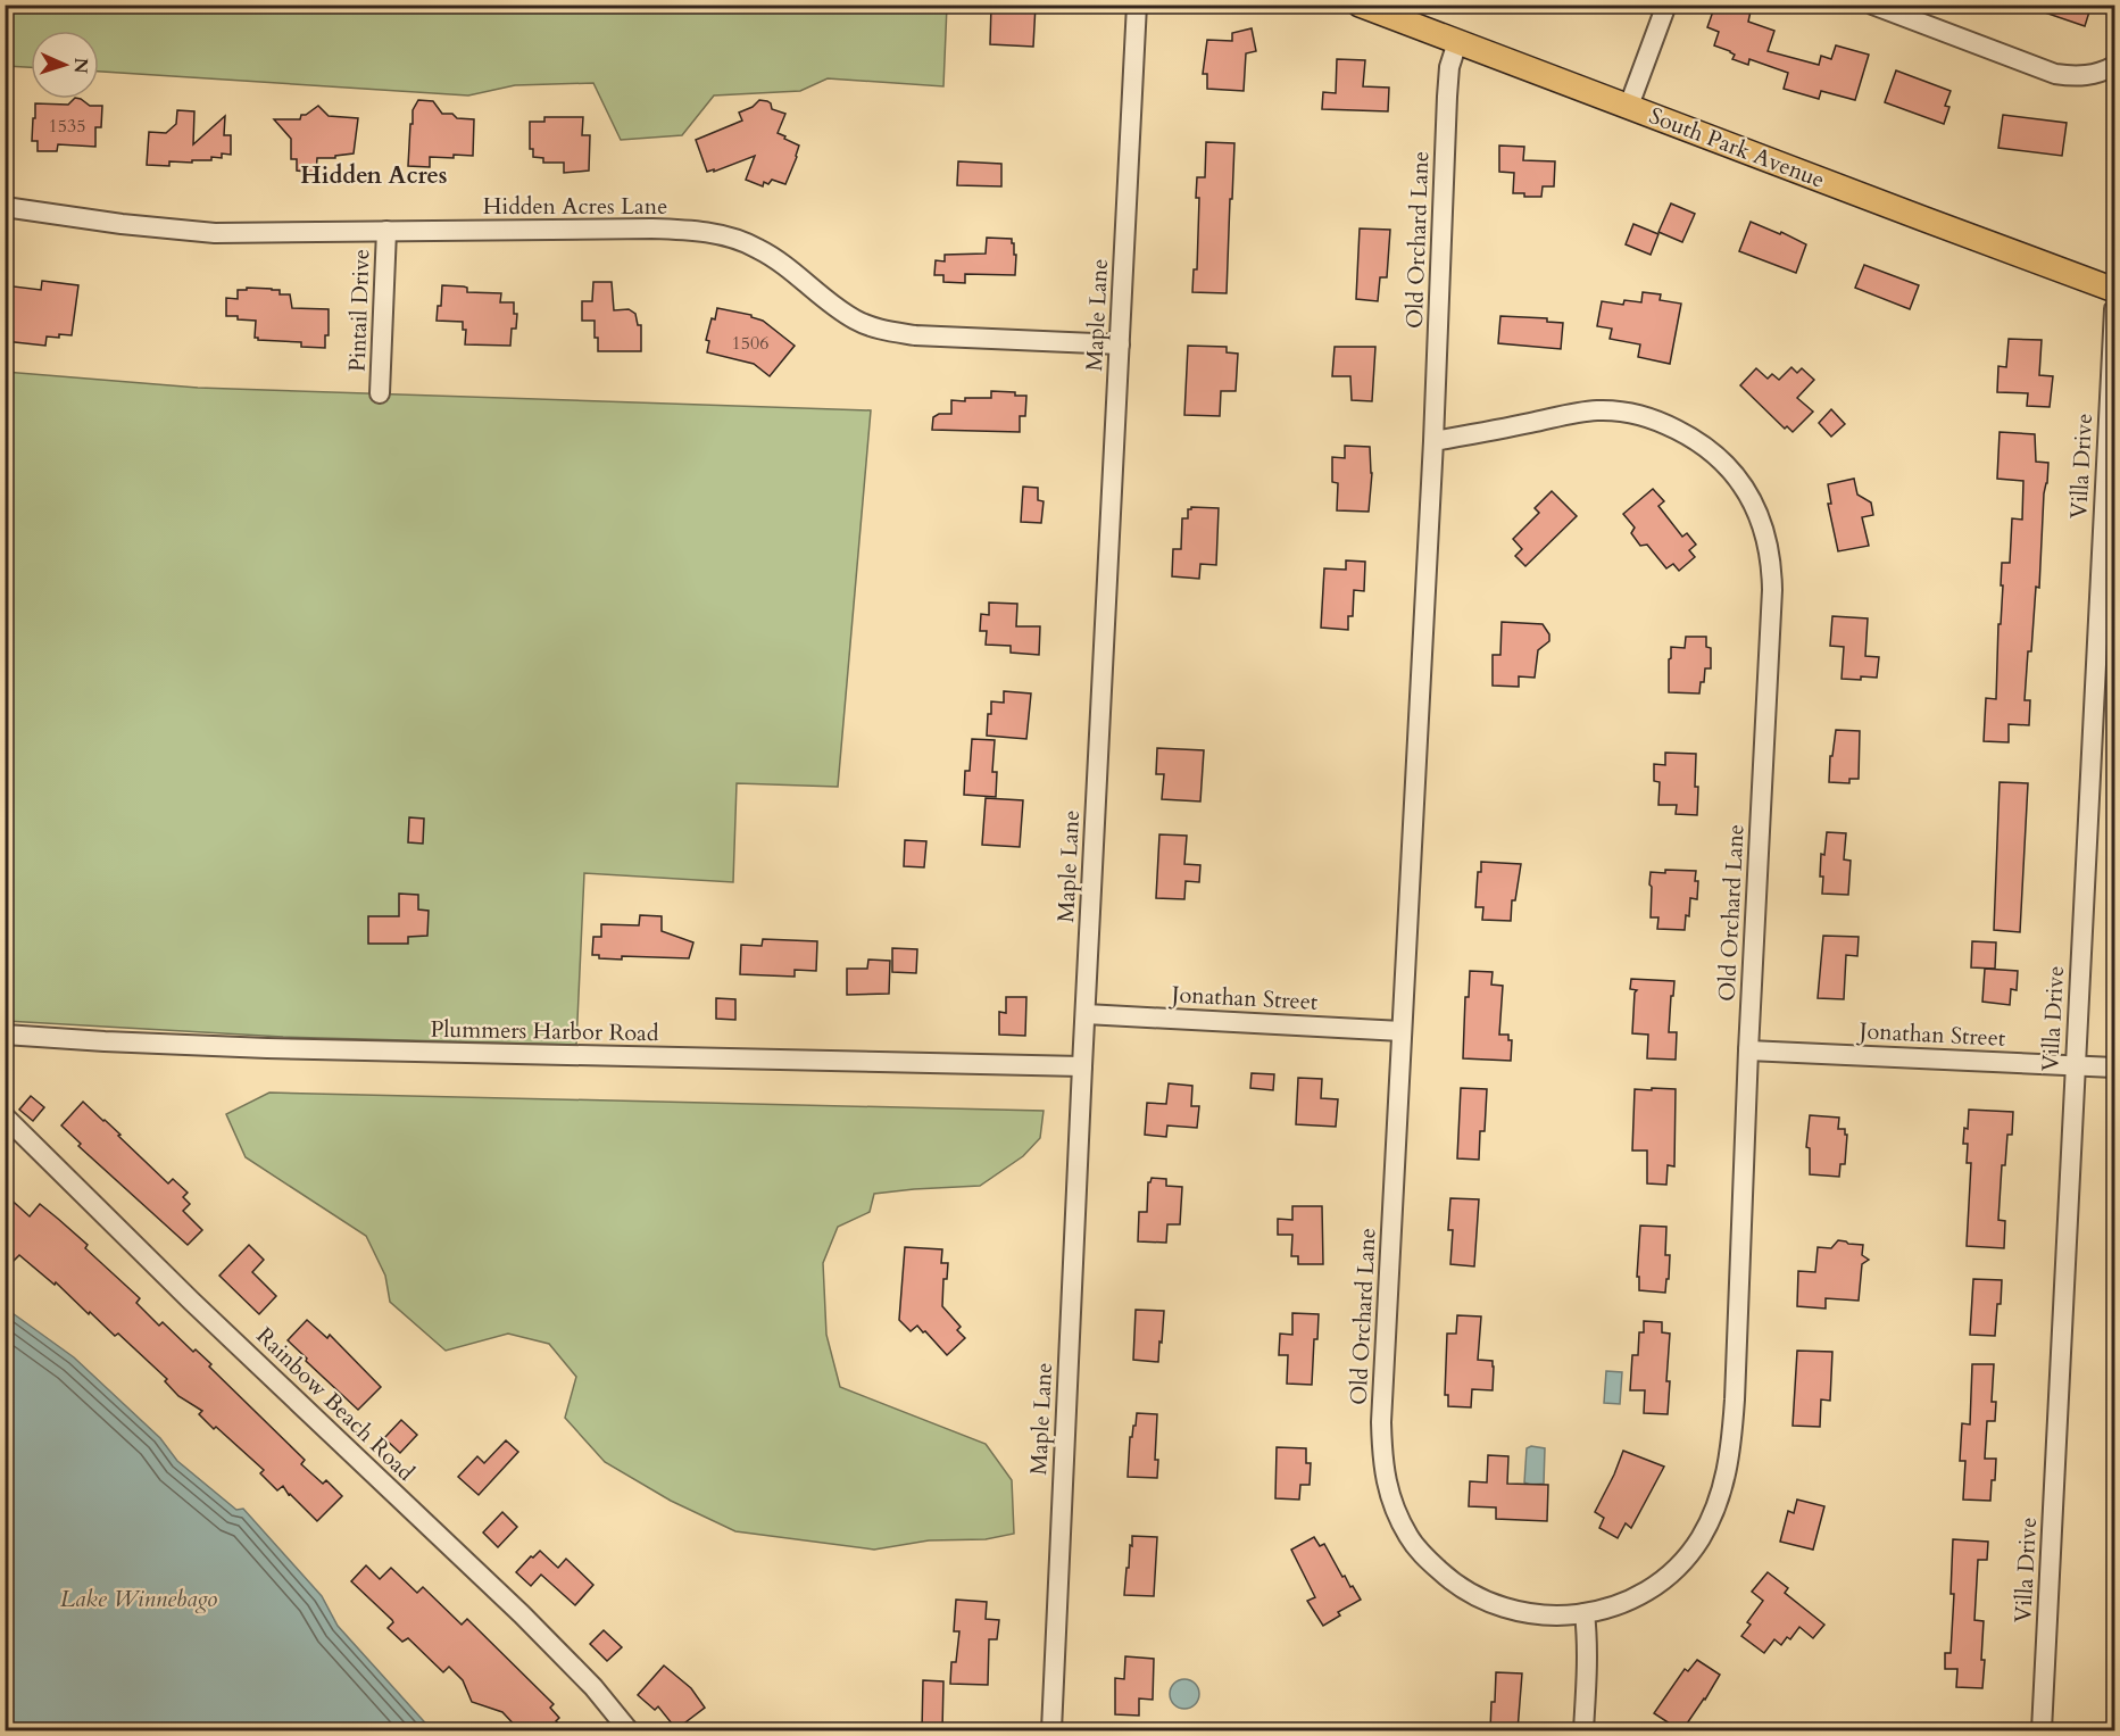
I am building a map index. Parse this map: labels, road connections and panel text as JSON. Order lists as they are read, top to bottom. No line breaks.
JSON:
{"streets":{"main road":["South Park Avenue"],"street":["Hidden Acres Lane","Old Orchard Lane","Pintail Drive","Maple Lane","Villa Drive","Jonathan Street","Plummers Harbor Road","Rainbow Beach Road"]},"crossings":[["South Park Avenue","Old Orchard Lane"],["Hidden Acres Lane","Pintail Drive"],["Hidden Acres Lane","Maple Lane"],["Old Orchard Lane","Jonathan Street"],["Maple Lane","Jonathan Street"],["Maple Lane","Plummers Harbor Road"],["Villa Drive","Jonathan Street"]],"districts":["Hidden Acres"],"water":["Lake Winnebago"],"house_numbers":["1535","1506"],"north":"right"}
